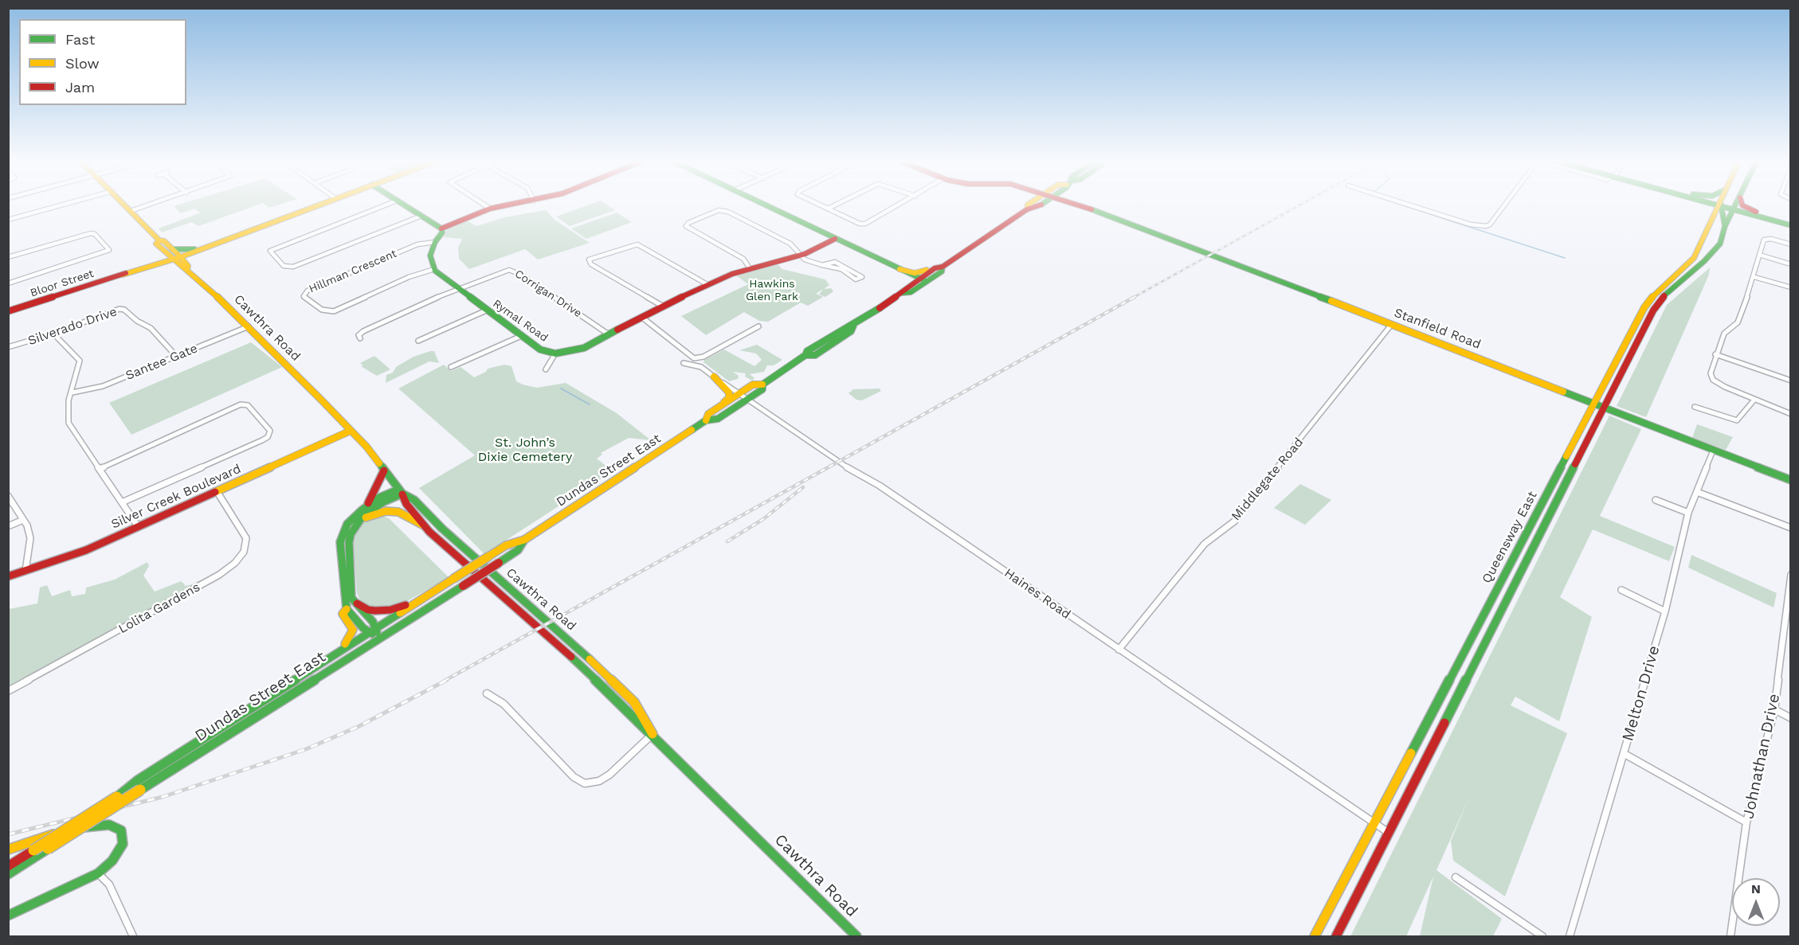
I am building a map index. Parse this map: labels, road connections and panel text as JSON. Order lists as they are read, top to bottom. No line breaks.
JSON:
{"streets":{"main road":["Bloor Street","Rymal Road","Cawthra Road","Stanfield Road","Dundas Street East","Silver Creek Boulevard","Queensway East"],"street":["Hillman Crescent","Corrigan Drive","Silverado Drive","Santee Gate","Middlegate Road","Haines Road","Lolita Gardens","Melton Drive","Johnathan Drive"]},"crossings":[["Hillman Crescent","Rymal Road"],["Bloor Street","Cawthra Road"],["Corrigan Drive","Rymal Road"],["Silverado Drive","Santee Gate"],["Cawthra Road","Santee Gate"],["Cawthra Road","Silver Creek Boulevard"],["Stanfield Road","Middlegate Road"],["Stanfield Road","Queensway East"],["Stanfield Road","Melton Drive"],["Dundas Street East","Haines Road"],["Middlegate Road","Haines Road"],["Silver Creek Boulevard","Lolita Gardens"],["Queensway East","Haines Road"]],"parks":["Hawkins Glen Park","St. John’s Dixie Cemetery"],"legend":["Fast","Slow","Jam"],"north":"top"}
